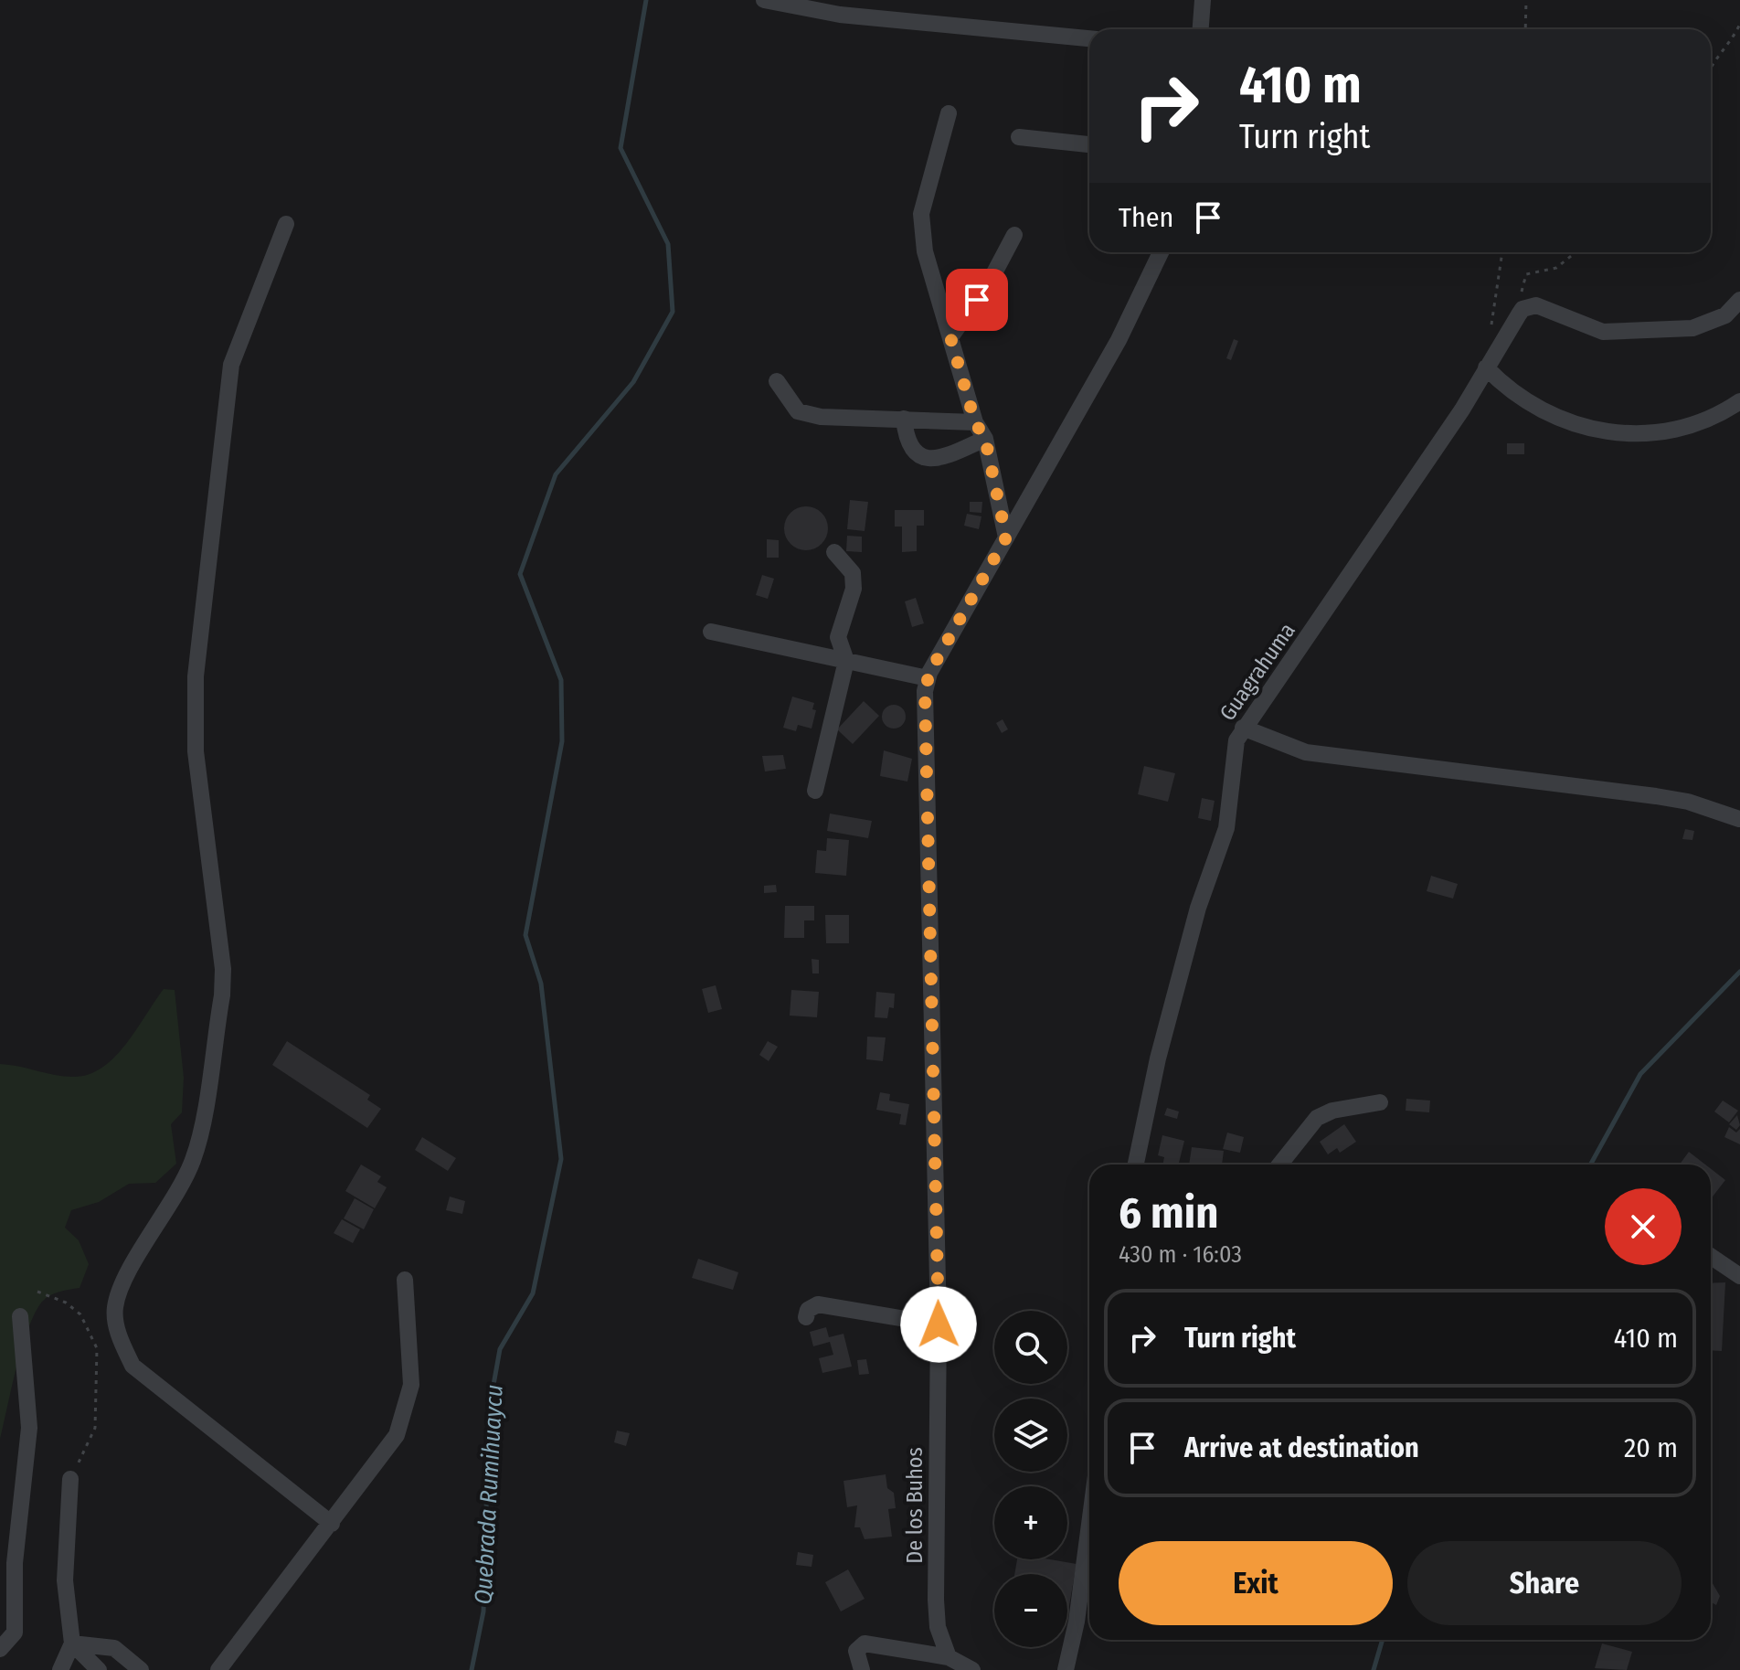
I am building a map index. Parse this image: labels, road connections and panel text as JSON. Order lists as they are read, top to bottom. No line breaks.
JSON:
{"streets":{"street":["Guagrahuma","De los Buhos"]},"water":["Quebrada Rumihuaycu"],"page":{"turn":["410 m","Turn right"],"then":"Then","heading":["6 min","430 m · 16:03"],"list":[{"name":"Turn right","value":"410 m"},{"name":"Arrive at destination","value":"20 m"}],"map_buttons":["+","−"],"buttons":["Exit","Share"]}}
